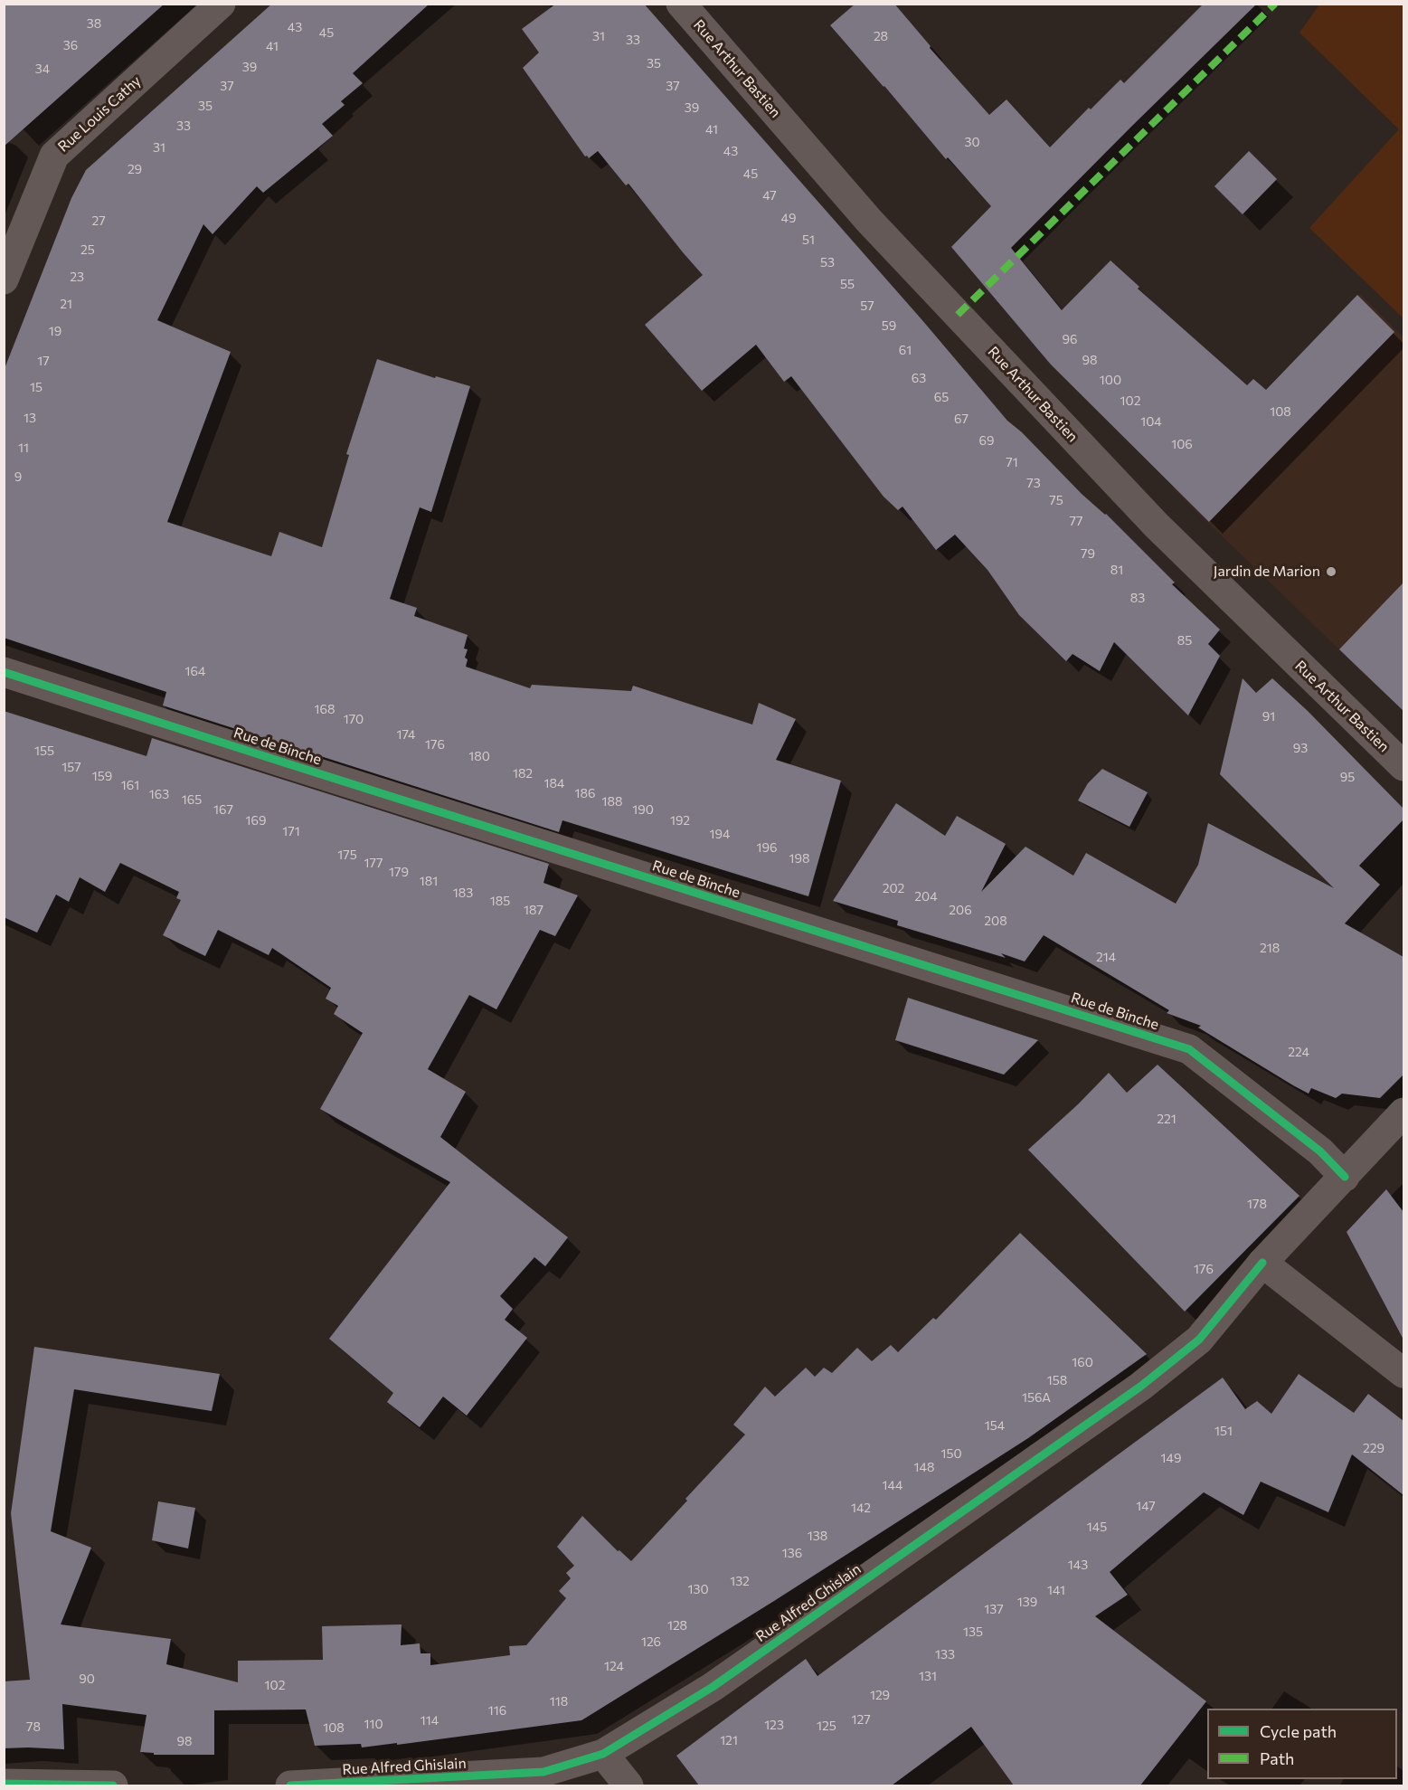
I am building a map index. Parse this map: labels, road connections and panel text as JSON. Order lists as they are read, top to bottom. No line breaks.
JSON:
{"streets":{"street":["Rue Arthur Bastien","Rue Louis Cathy","Rue de Binche","Rue Alfred Ghislain"]},"places":["Jardin de Marion"],"house_numbers":["38","43","45","31","28","33","36","41","35","39","34","37","37","35","39","33","41","30","31","43","29","45","47","49","27","51","25","53","23","55","21","57","59","19","96","61","98","17","63","100","15","65","102","108","13","67","104","69","106","11","71","9","73","75","77","79","81","83","85","164","168","91","170","174","176","93","155","180","157","182","159","95","184","161","186","163","165","188","167","190","169","192","171","194","196","175","198","177","179","181","202","183","204","185","187","206","208","218","214","224","221","178","176","160","158","156A","154","151","229","150","149","148","144","147","142","145","138","136","143","132","130","141","139","137","128","135","126","133","124","131","90","102","129","118","116","127","114","110","123","125","78","108","121","98"],"legend":["Cycle path","Path"]}
